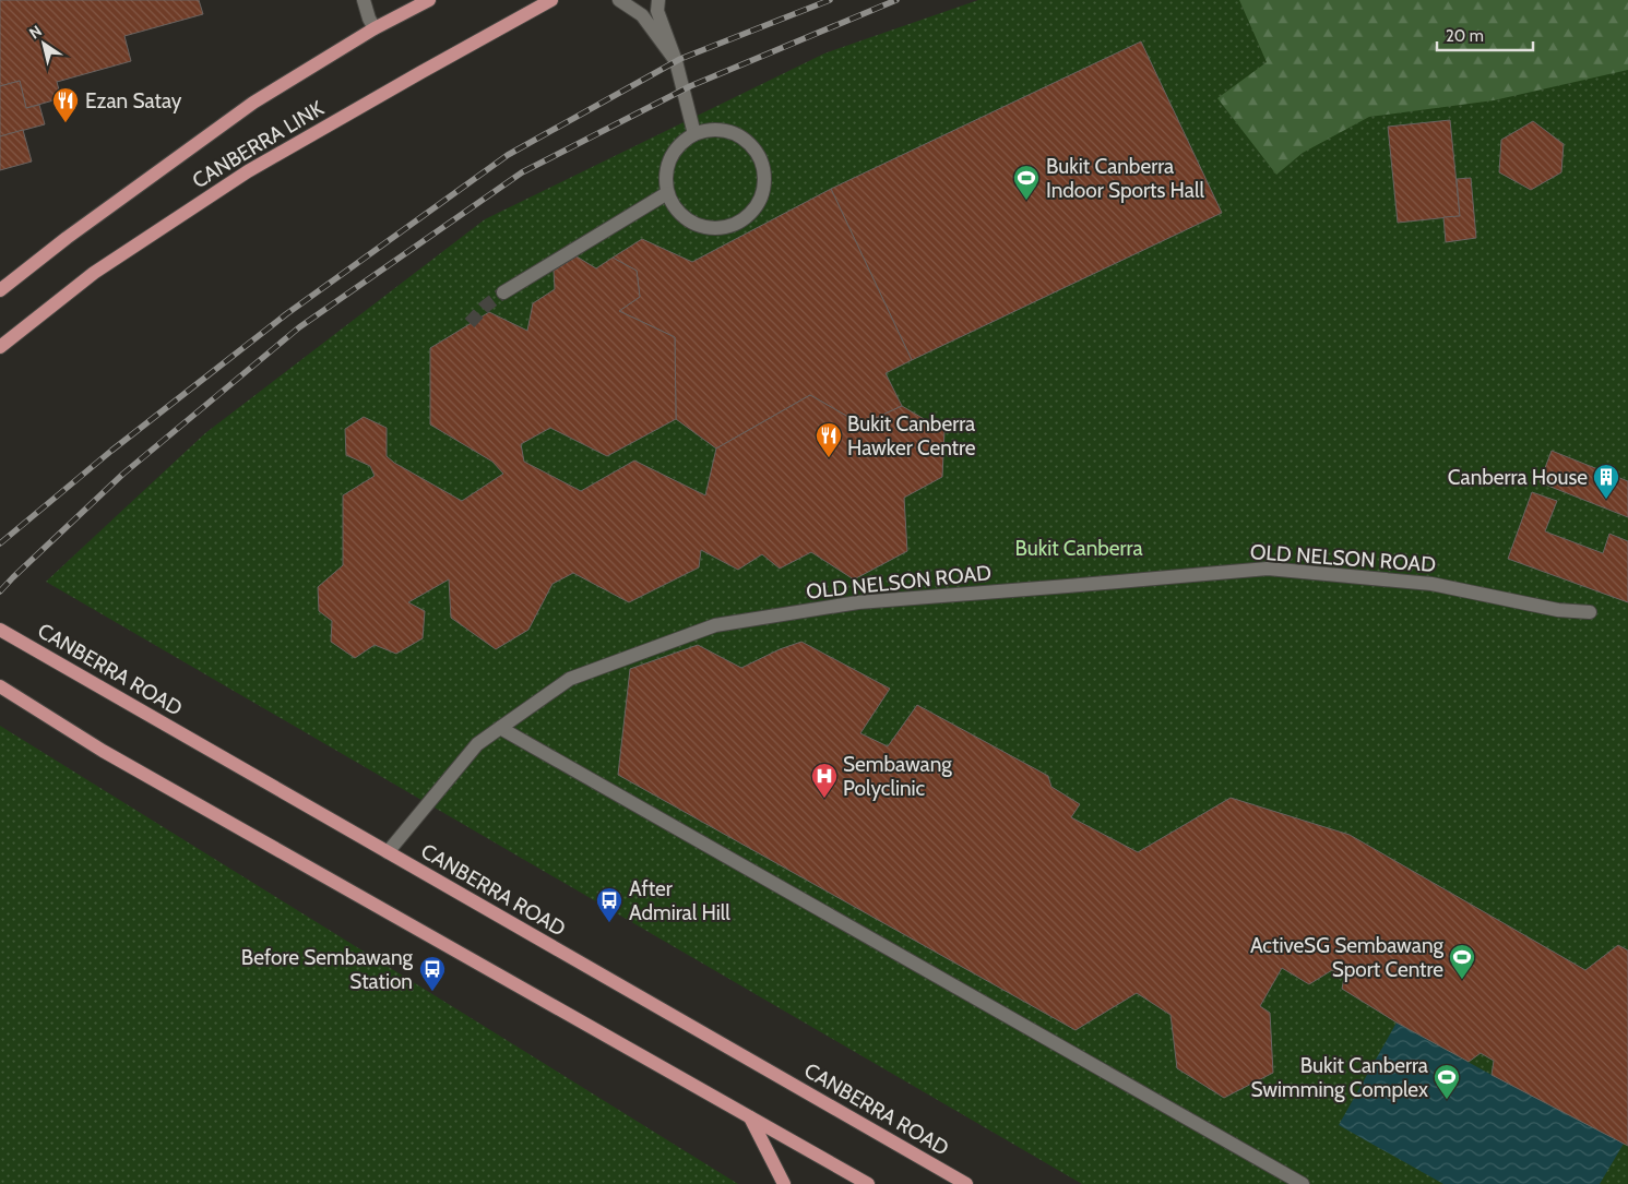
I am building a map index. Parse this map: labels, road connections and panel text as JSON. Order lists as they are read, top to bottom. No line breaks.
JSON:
{"streets":{"main road":["CANBERRA LINK","CANBERRA ROAD"],"street":["OLD NELSON ROAD"]},"crossings":[["OLD NELSON ROAD","CANBERRA ROAD"]],"parks":["Bukit Canberra"],"places":{"restaurant":["Ezan Satay","Bukit Canberra Hawker Centre"],"sports":["Bukit Canberra Indoor Sports Hall","ActiveSG Sembawang Sport Centre","Bukit Canberra Swimming Complex"],"building":["Canberra House"],"hospital":["Sembawang Polyclinic"],"bus stop":["After Admiral Hill","Before Sembawang Station"]},"scale_bar":"20 m","north":"top left"}
